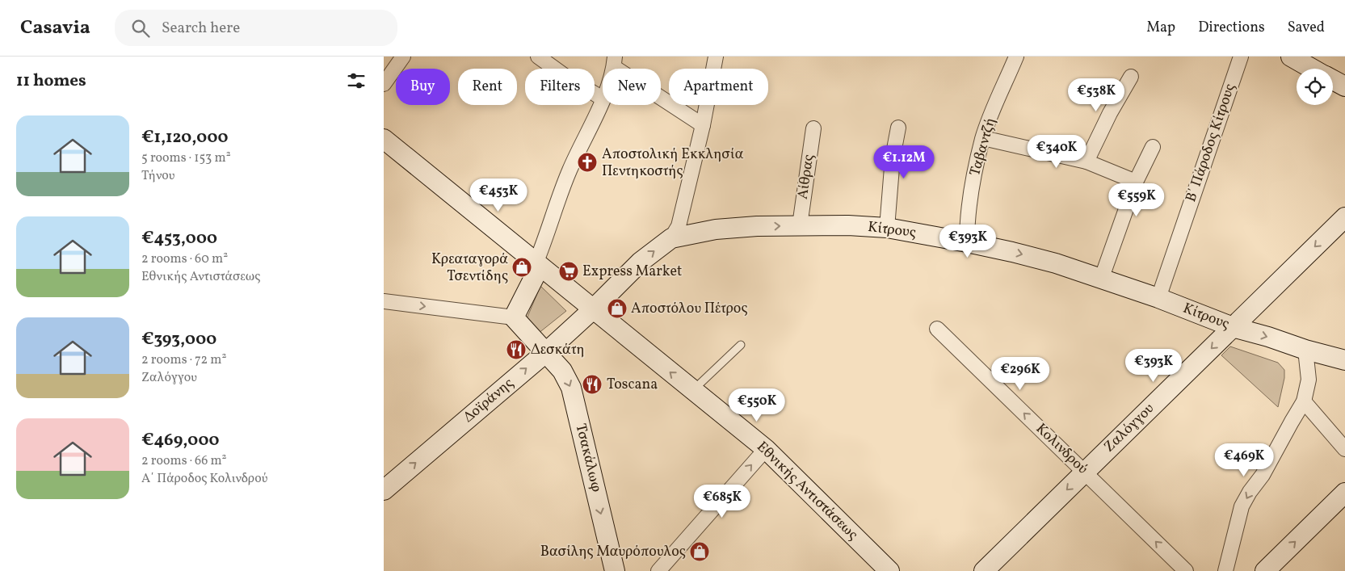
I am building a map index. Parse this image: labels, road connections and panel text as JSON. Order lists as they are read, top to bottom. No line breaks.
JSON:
{"streets":{"main road":["Κίτρους","Δοϊράνης","Ζαλόγγου","Τσακάλωφ","Εθνικής Αντιστάσεως"],"street":["Β΄ Πάροδος Κίτρους","Ταβαντζή","Αίθρας","Κολινδρού"]},"crossings":[["Β΄ Πάροδος Κίτρους","Κίτρους"],["Ταβαντζή","Κίτρους"],["Αίθρας","Κίτρους"],["Κίτρους","Δοϊράνης"],["Κίτρους","Ζαλόγγου"],["Κίτρους","Εθνικής Αντιστάσεως"],["Δοϊράνης","Τσακάλωφ"],["Δοϊράνης","Εθνικής Αντιστάσεως"],["Ζαλόγγου","Κολινδρού"]],"one_way":["Κίτρους","Δοϊράνης","Ζαλόγγου","Κολινδρού","Τσακάλωφ"],"places":{"church":["Αποστολική Εκκλησία Πεντηκοστής"],"shop":["Κρεαταγορά Τσεντίδης","Αποστόλου Πέτρος","Βασίλης Μαυρόπουλος"],"supermarket":["Express Market"],"restaurant":["Δεσκάτη","Toscana"]},"page":{"header":"Casavia","search":"Search here","nav":["Map","Directions","Saved"],"heading":"11 homes","chip":["Buy","Rent","Filters","New","Apartment"],"price":["€538K","€340K","€1.12M","€453K","€559K","€393K","€393K","€296K","€550K","€469K","€685K"],"list":[{"name":"€1,120,000","note":"5 rooms · 153 m² · Τήνου"},{"name":"€453,000","note":"2 rooms · 60 m² · Εθνικής Αντιστάσεως"},{"name":"€393,000","note":"2 rooms · 72 m² · Ζαλόγγου"},{"name":"€469,000","note":"2 rooms · 66 m² · Α΄ Πάροδος Κολινδρού"}]}}
